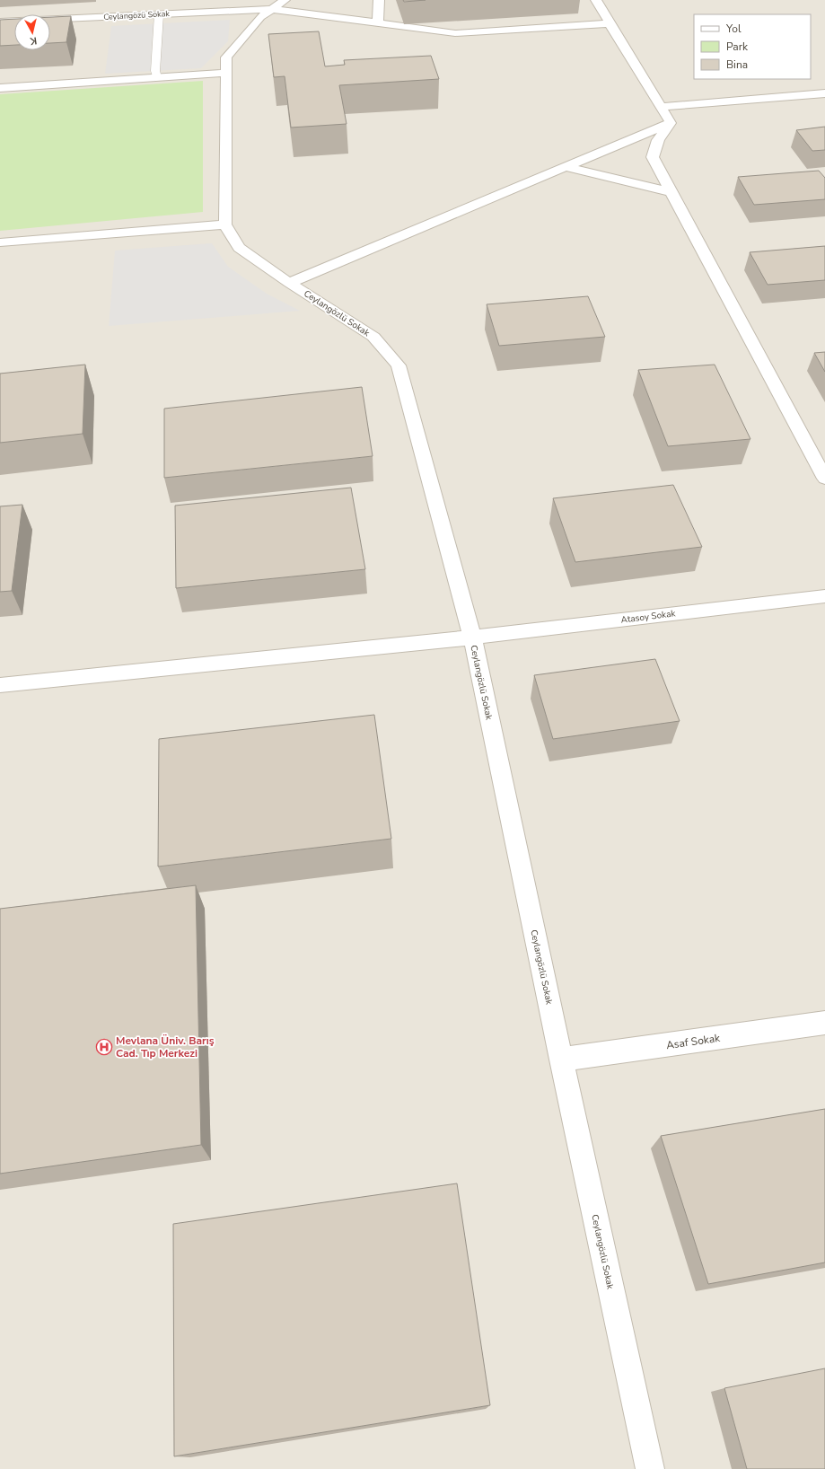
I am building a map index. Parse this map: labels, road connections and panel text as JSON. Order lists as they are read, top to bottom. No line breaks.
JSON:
{"streets":{"street":["Ceylangözü Sokak","Ceylangözlü Sokak","Atasoy Sokak","Asaf Sokak"]},"crossings":[["Ceylangözlü Sokak","Atasoy Sokak"],["Ceylangözlü Sokak","Asaf Sokak"]],"places":{"hospital":["Mevlana Üniv. Barış Cad. Tıp Merkezi"]},"legend":["Yol","Park","Bina"],"north":"bottom"}
